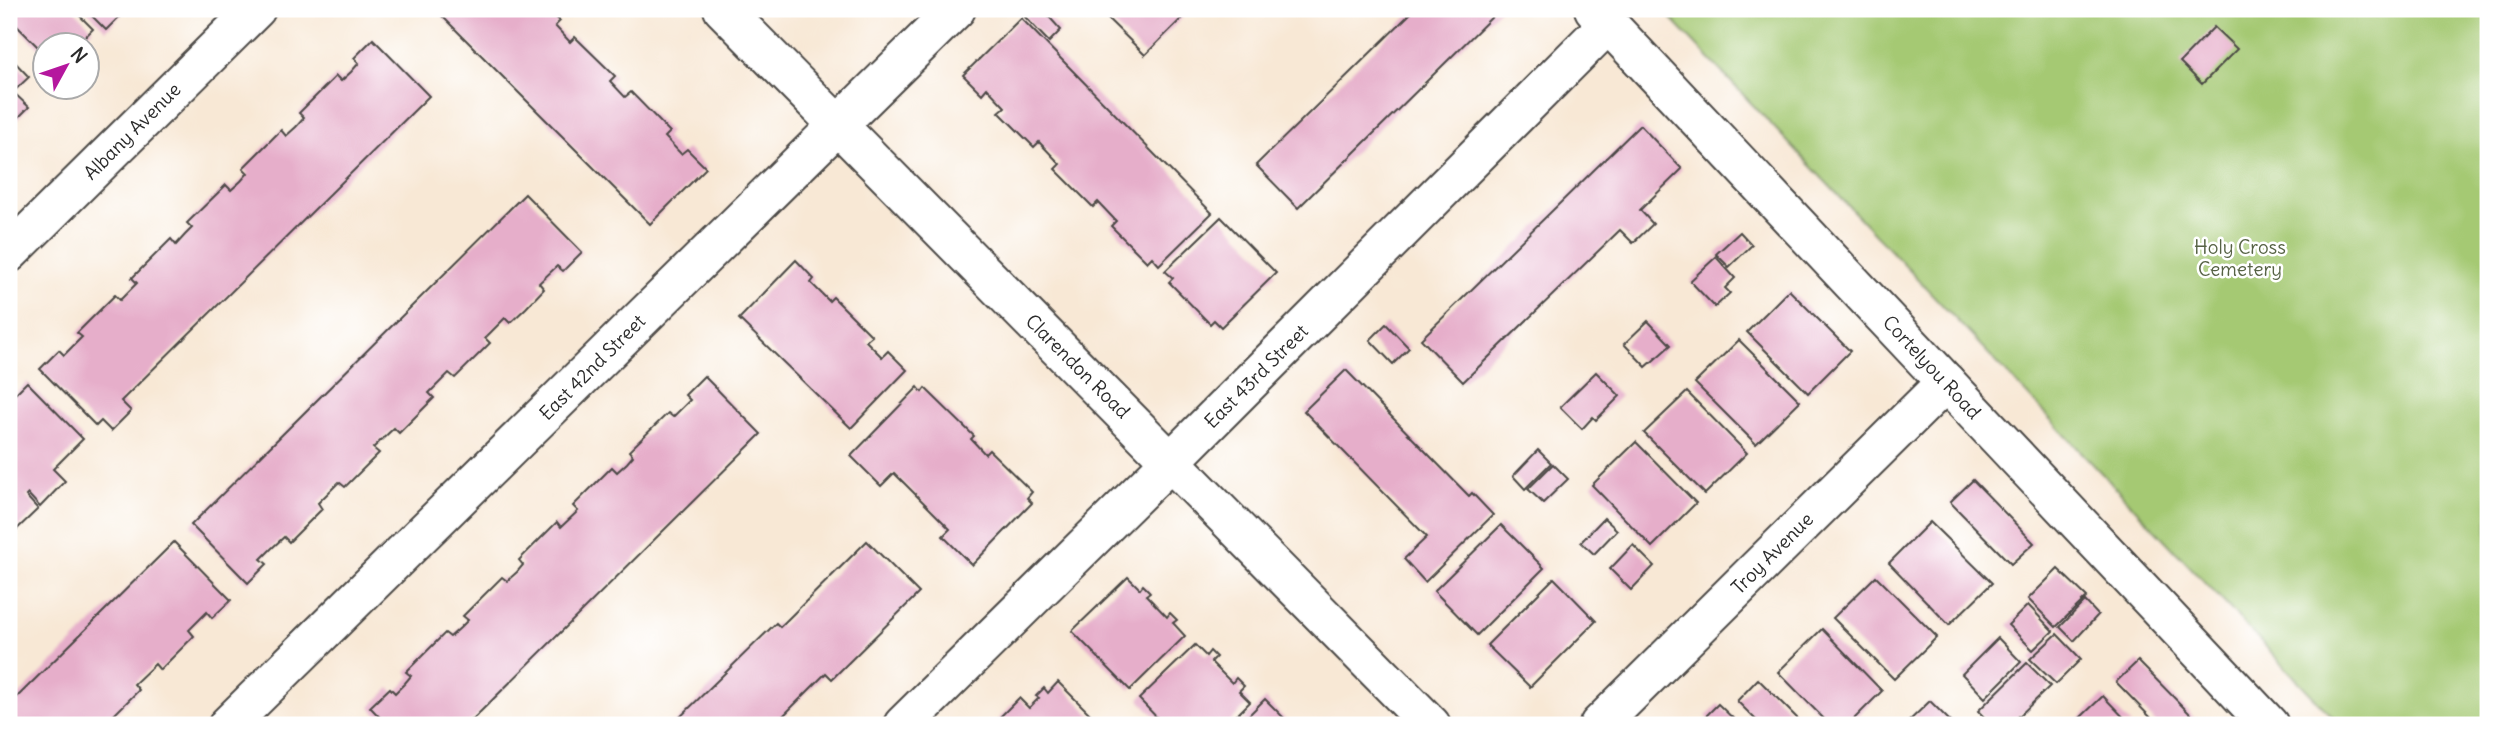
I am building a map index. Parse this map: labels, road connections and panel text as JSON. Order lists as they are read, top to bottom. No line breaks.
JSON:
{"streets":{"street":["Albany Avenue","Clarendon Road","East 42nd Street","Cortelyou Road","East 43rd Street","Troy Avenue"]},"crossings":[["Clarendon Road","East 42nd Street"],["Clarendon Road","East 43rd Street"],["Cortelyou Road","East 43rd Street"],["Cortelyou Road","Troy Avenue"]],"parks":["Holy Cross Cemetery"],"north":"top right"}
